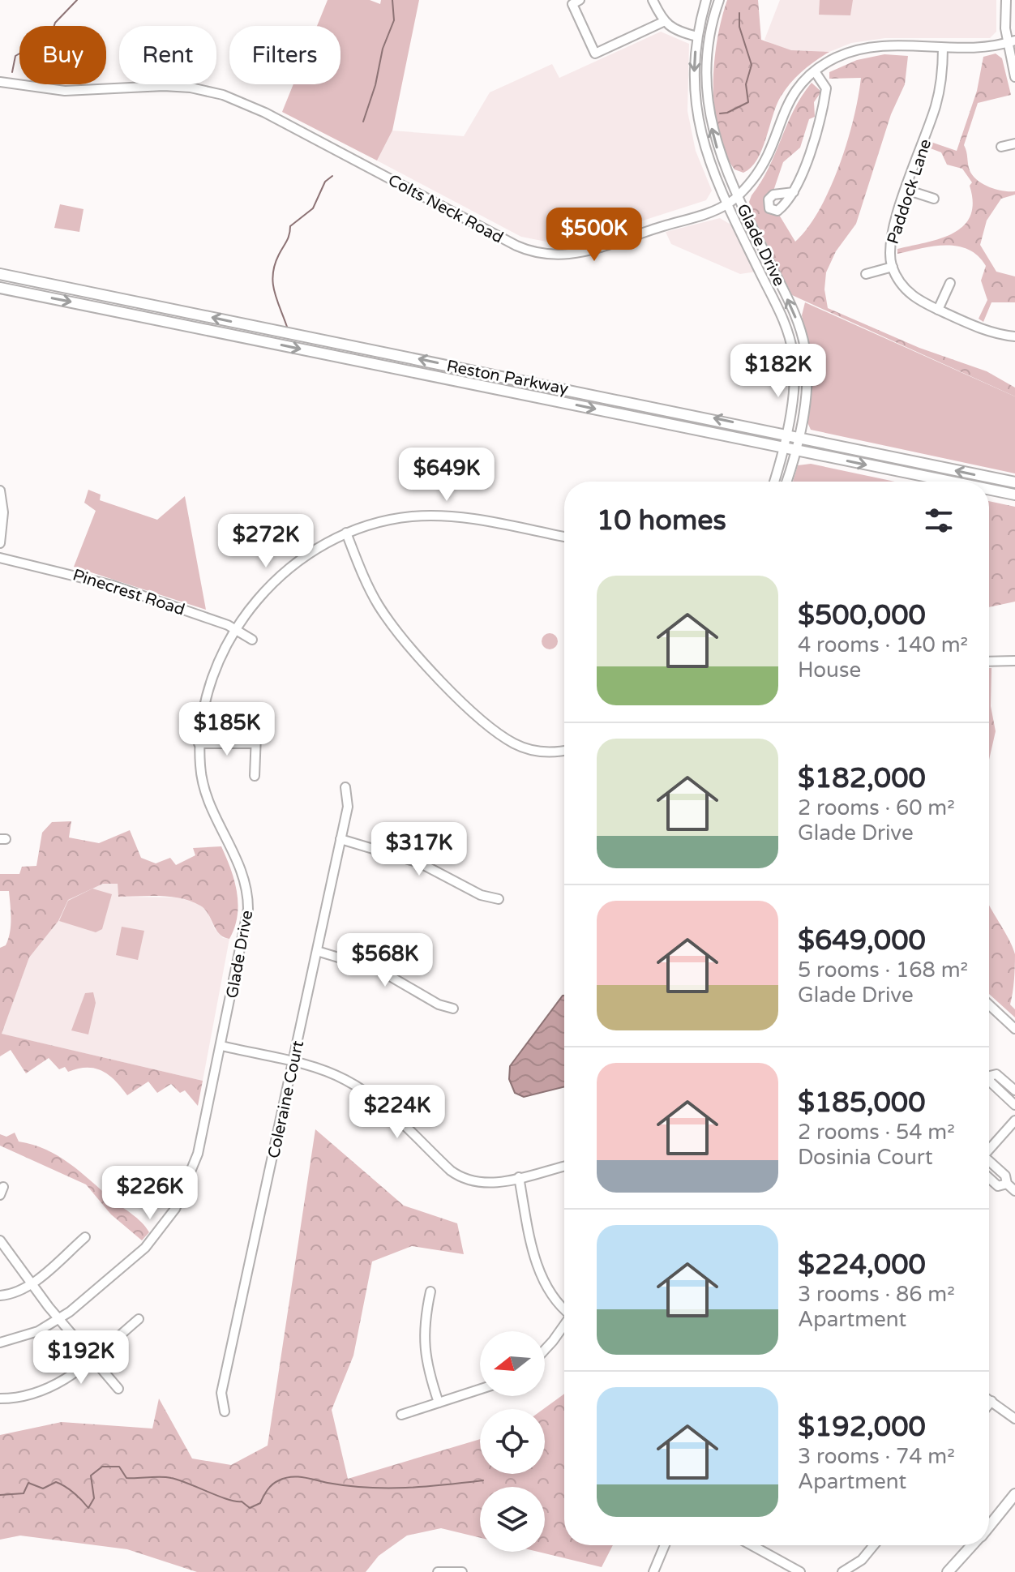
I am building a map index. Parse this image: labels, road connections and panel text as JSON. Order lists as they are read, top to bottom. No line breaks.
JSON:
{"streets":{"main road":["Reston Parkway"],"street":["Paddock Lane","Colts Neck Road","Glade Drive","Pinecrest Road","Coleraine Court"]},"crossings":[["Paddock Lane","Colts Neck Road"],["Colts Neck Road","Glade Drive"],["Glade Drive","Reston Parkway"],["Glade Drive","Pinecrest Road"]],"north":"left","page":{"chip":["Buy","Rent","Filters"],"price":["$500K","$182K","$649K","$272K","$185K","$317K","$568K","$224K","$226K","$192K"],"heading":"10 homes","list":[{"name":"$500,000","note":"4 rooms · 140 m² · House"},{"name":"$182,000","note":"2 rooms · 60 m² · Glade Drive"},{"name":"$649,000","note":"5 rooms · 168 m² · Glade Drive"},{"name":"$185,000","note":"2 rooms · 54 m² · Dosinia Court"},{"name":"$224,000","note":"3 rooms · 86 m² · Apartment"},{"name":"$192,000","note":"3 rooms · 74 m² · Apartment"}]}}
